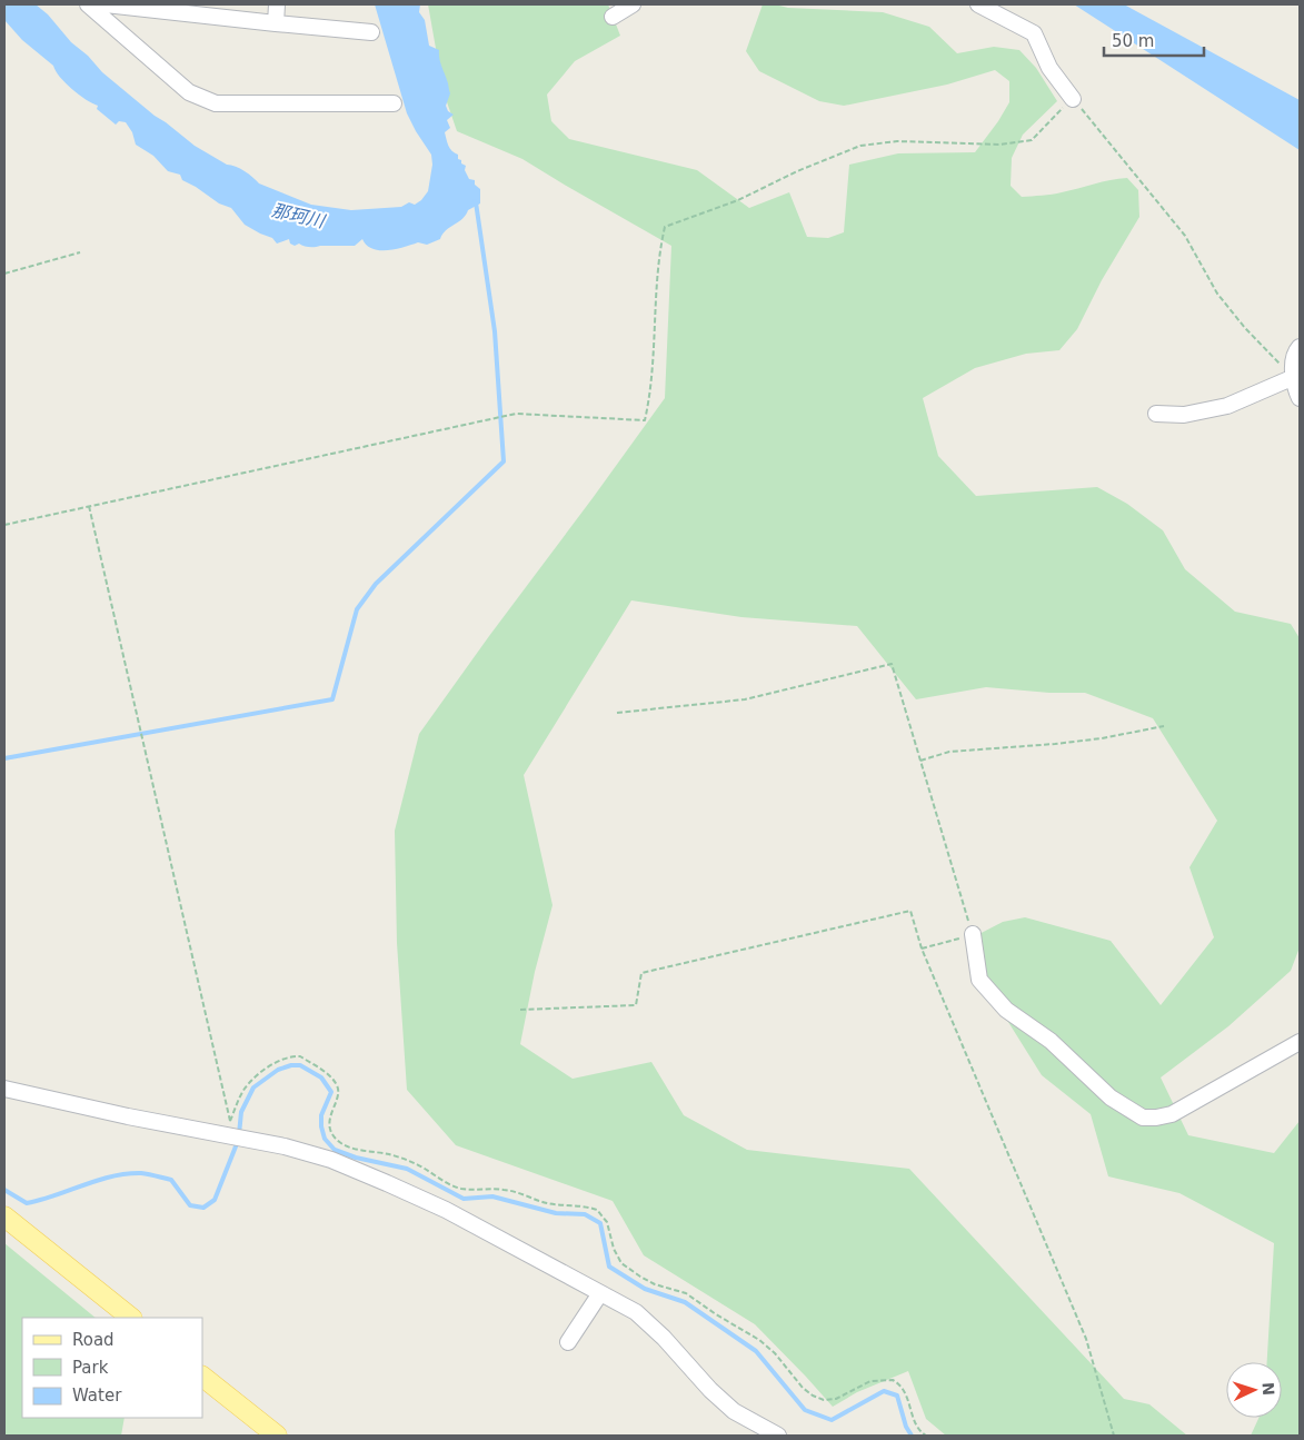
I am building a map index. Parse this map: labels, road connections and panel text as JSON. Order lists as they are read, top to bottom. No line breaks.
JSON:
{"water":["那珂川"],"legend":["Road","Park","Water"],"scale_bar":"50 m","north":"right"}
